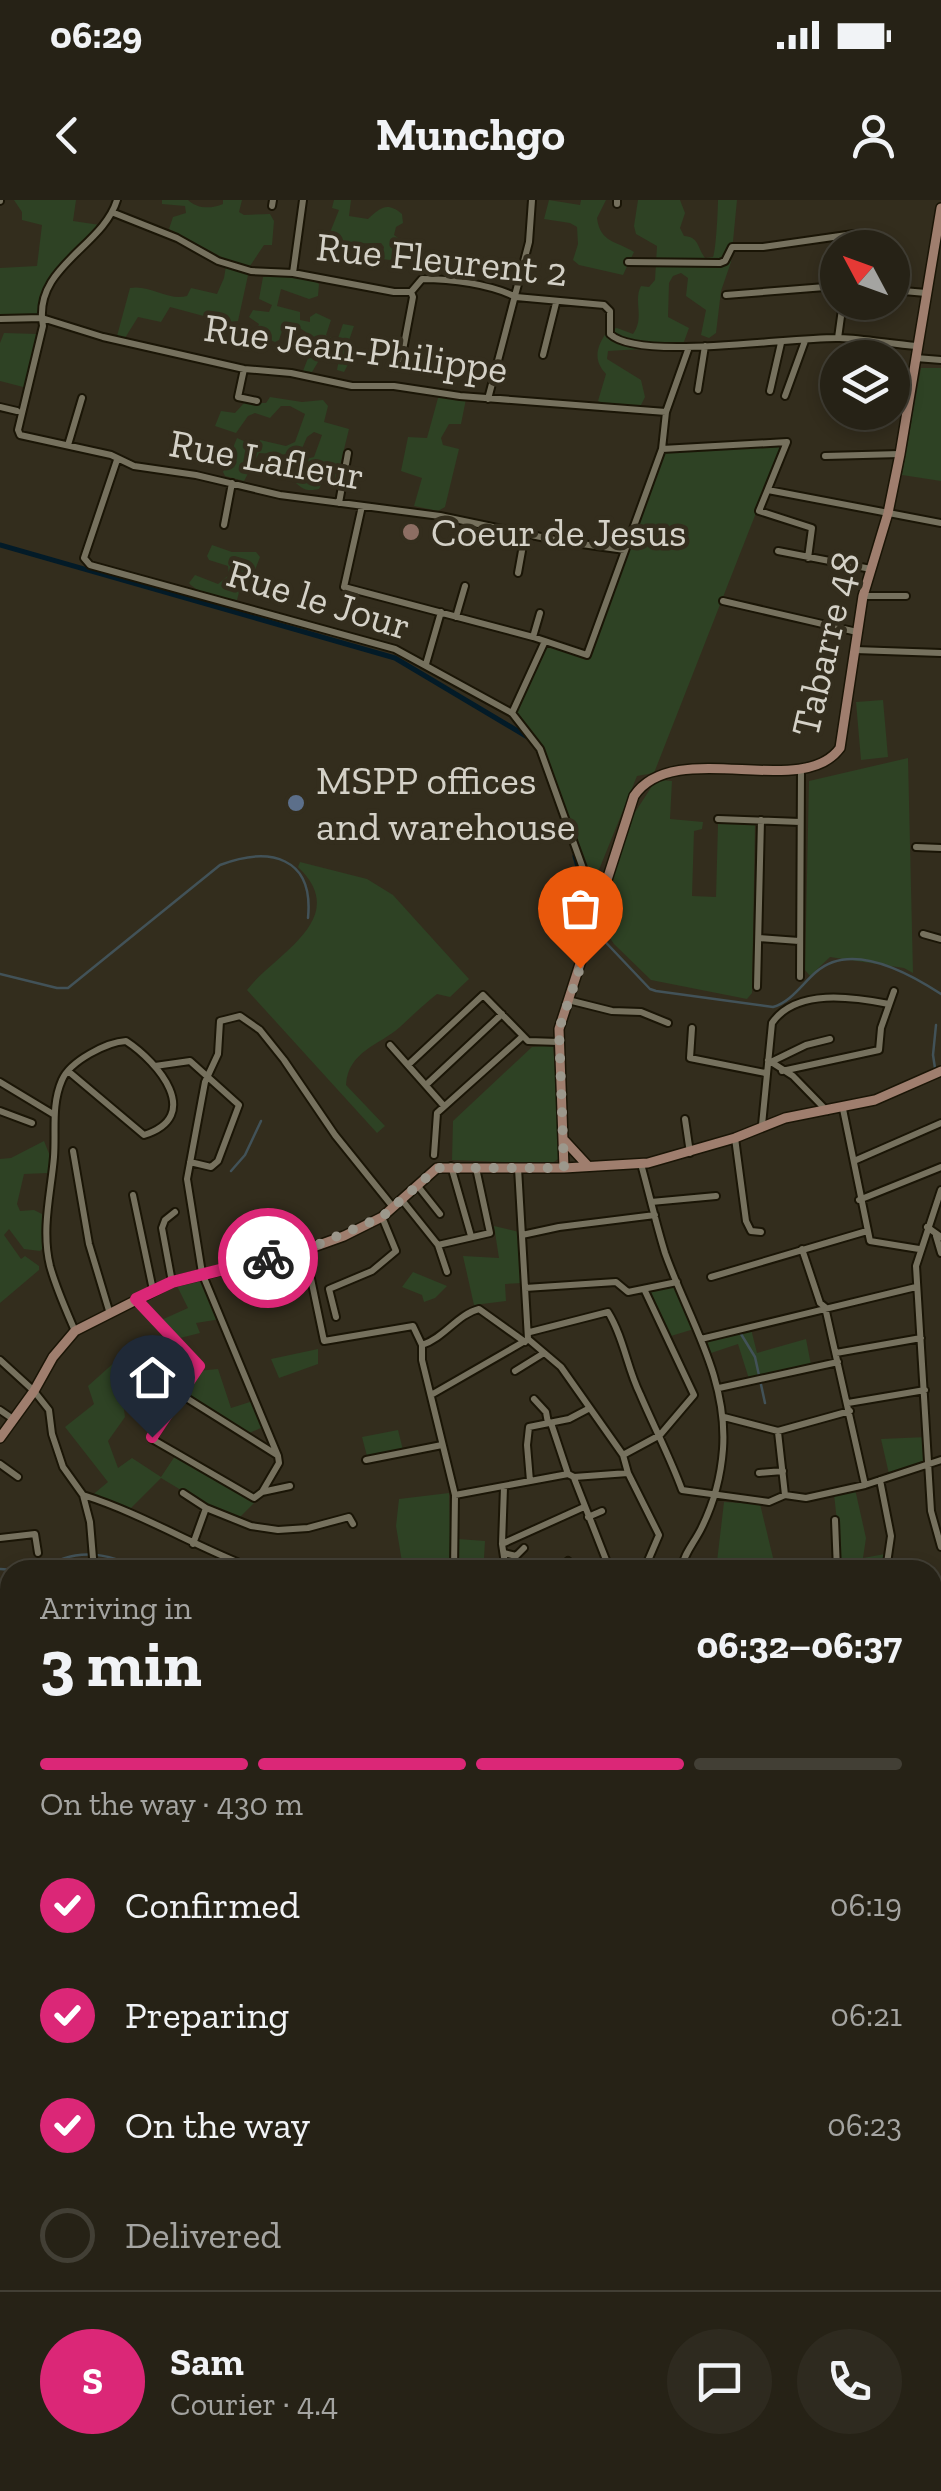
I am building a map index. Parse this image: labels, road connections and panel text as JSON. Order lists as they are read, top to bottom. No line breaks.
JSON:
{"streets":{"street":["Rue Fleurent 2","Rue Jean-Philippe","Rue Lafleur","Rue le Jour","Tabarre 48"]},"crossings":[["Rue Jean-Philippe","Rue Lafleur"],["Rue Lafleur","Rue le Jour"]],"places":["Coeur de Jesus","MSPP offices and warehouse"],"north":"top left","page":{"status":"06:29","header":"Munchgo","heading":["3 min","Arriving in","06:32–06:37"],"panel":["Sam","Courier · 4.4"],"bar":"On the way · 430 m","list":[["Confirmed","06:19"],["Preparing","06:21"],["On the way","06:23"],"Delivered"],"round":"S"}}
